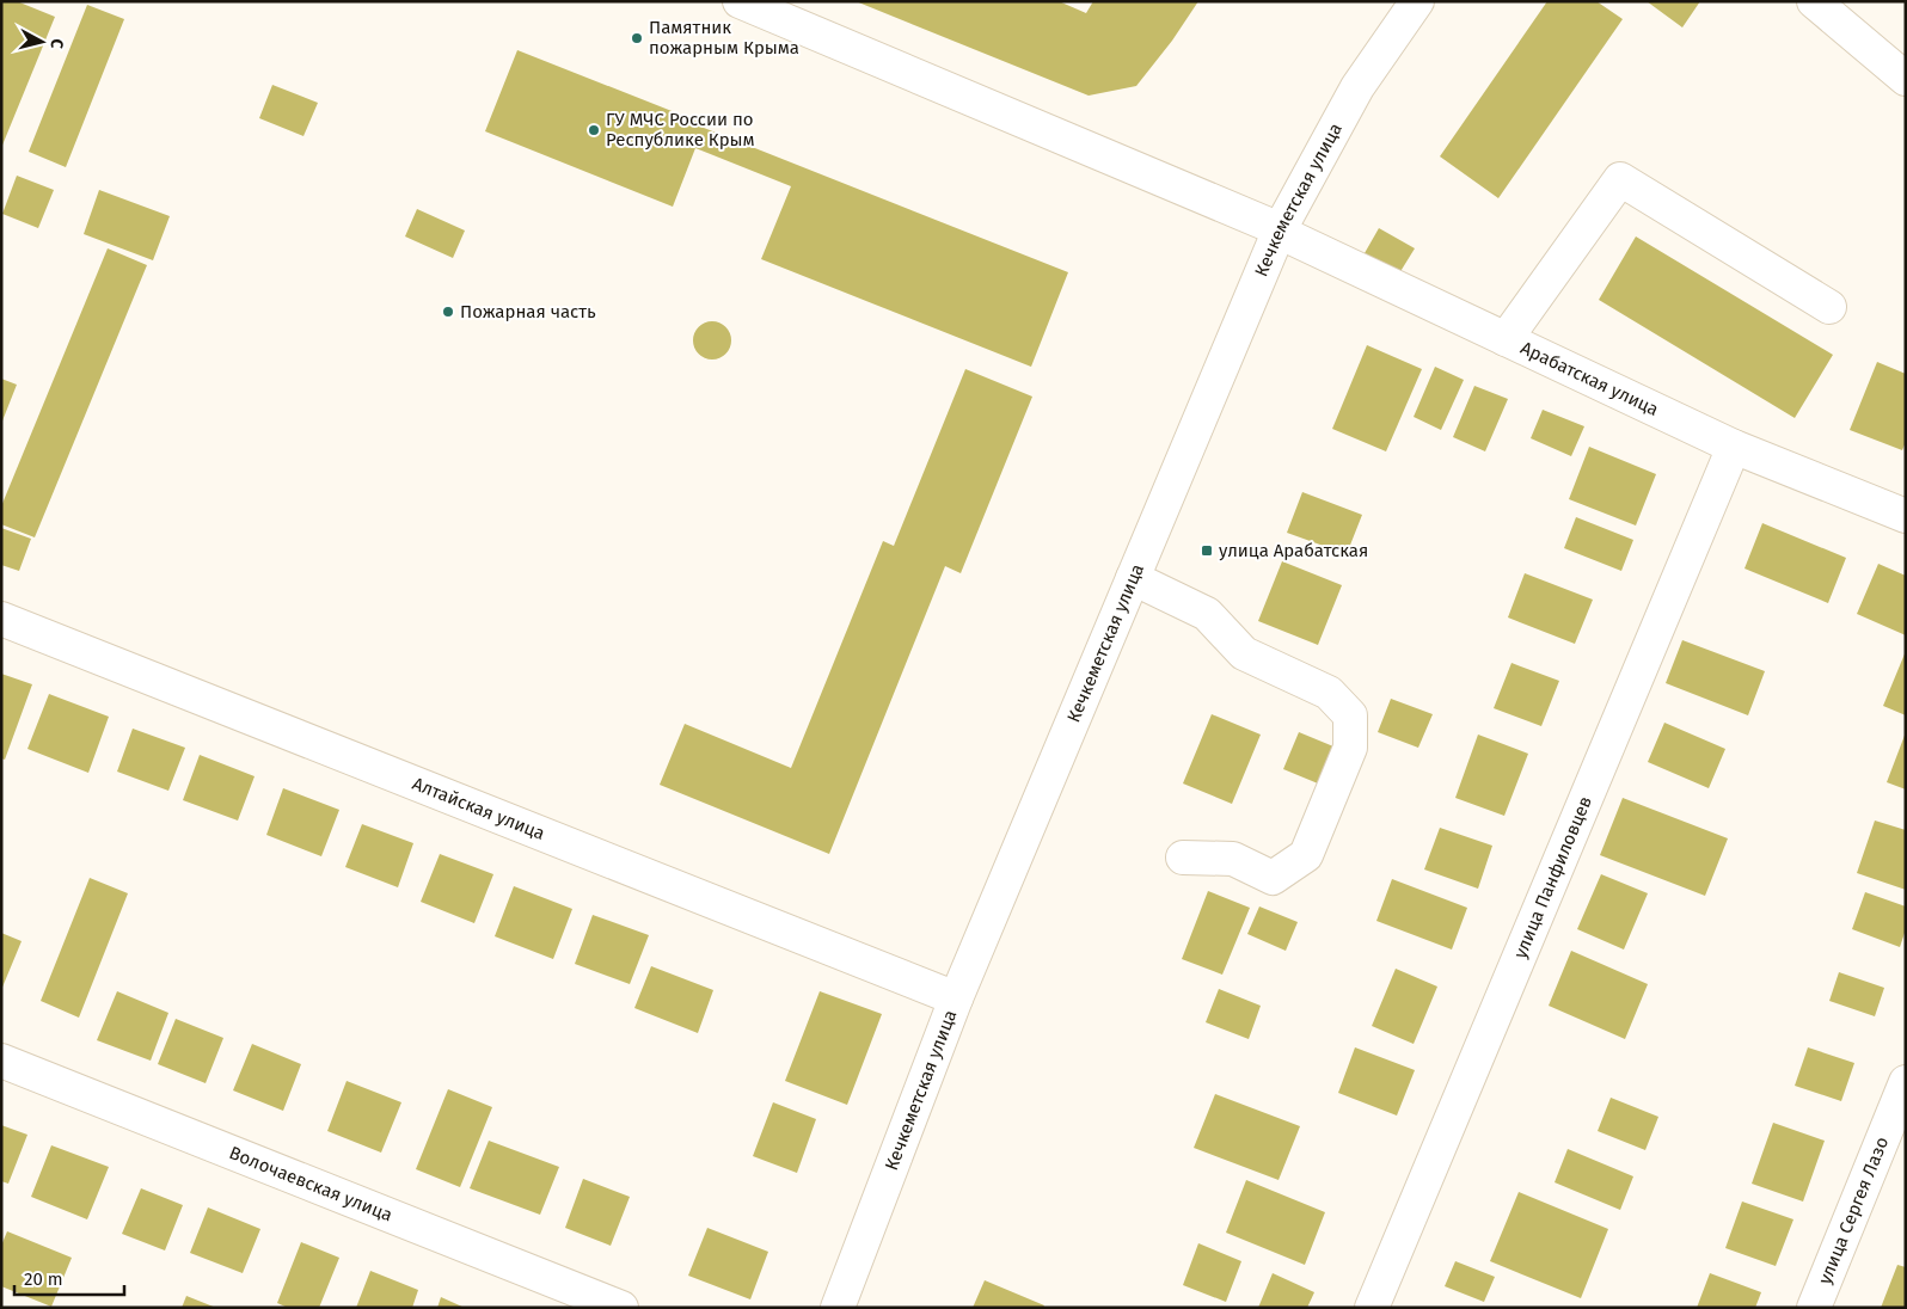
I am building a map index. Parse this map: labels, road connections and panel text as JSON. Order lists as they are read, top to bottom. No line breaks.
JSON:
{"streets":{"street":["Кечкеметская улица","Арабатская улица","Алтайская улица","улица Панфиловцев","Волочаевская улица","улица Сергея Лазо"]},"crossings":[["Кечкеметская улица","Арабатская улица"],["Кечкеметская улица","Алтайская улица"],["Арабатская улица","улица Панфиловцев"]],"places":{"other":["Памятник пожарным Крыма","ГУ МЧС России по Республике Крым","Пожарная часть"],"transit":["улица Арабатская"]},"scale_bar":"20 m","north":"right"}
